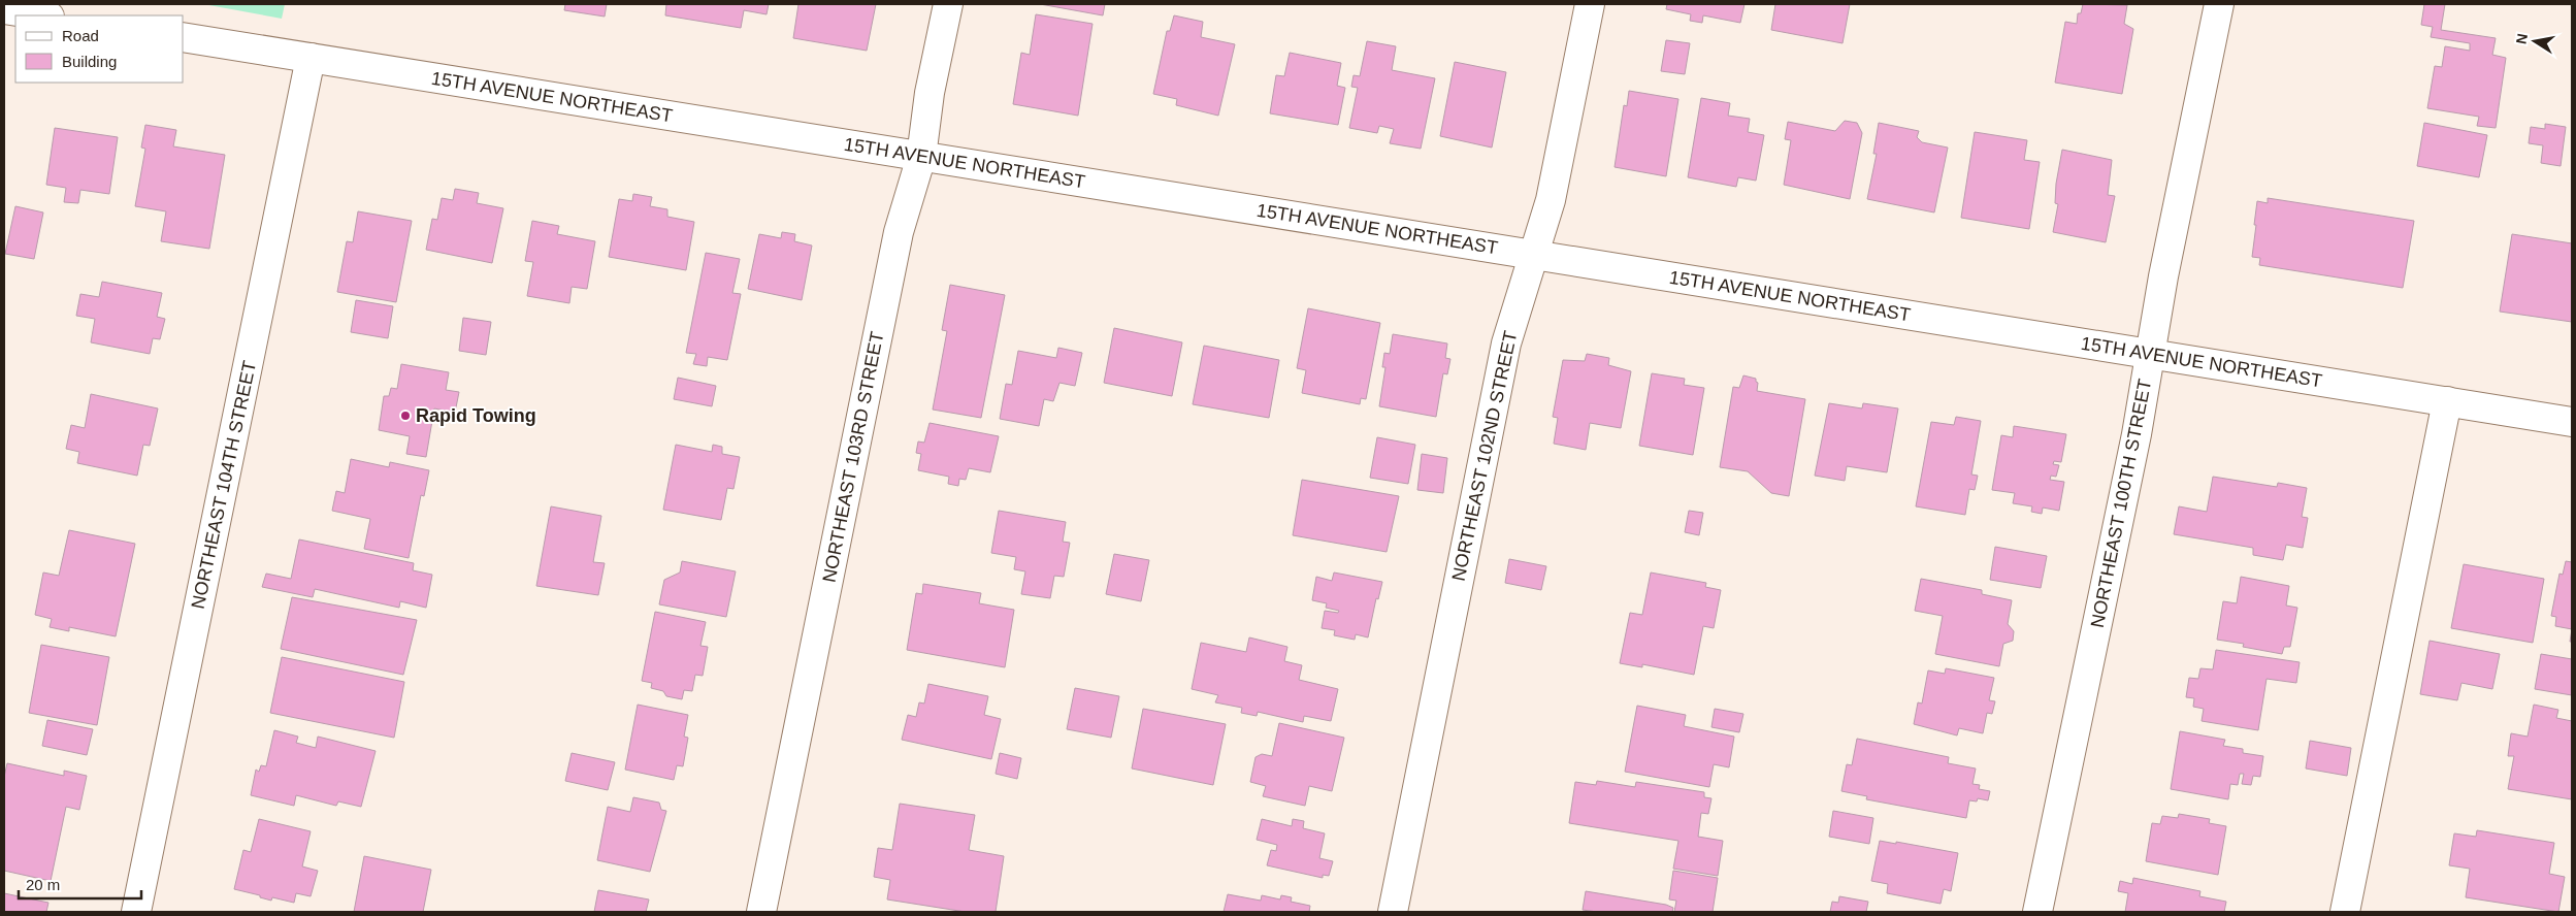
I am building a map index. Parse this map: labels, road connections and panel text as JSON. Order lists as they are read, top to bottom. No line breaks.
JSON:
{"streets":{"street":["15TH AVENUE NORTHEAST","NORTHEAST 102ND STREET","NORTHEAST 103RD STREET","NORTHEAST 104TH STREET","NORTHEAST 100TH STREET"]},"crossings":[["15TH AVENUE NORTHEAST","NORTHEAST 102ND STREET"],["15TH AVENUE NORTHEAST","NORTHEAST 103RD STREET"],["15TH AVENUE NORTHEAST","NORTHEAST 104TH STREET"],["15TH AVENUE NORTHEAST","NORTHEAST 100TH STREET"]],"places":["Rapid Towing"],"legend":["Road","Building"],"scale_bar":"20 m","north":"left"}
